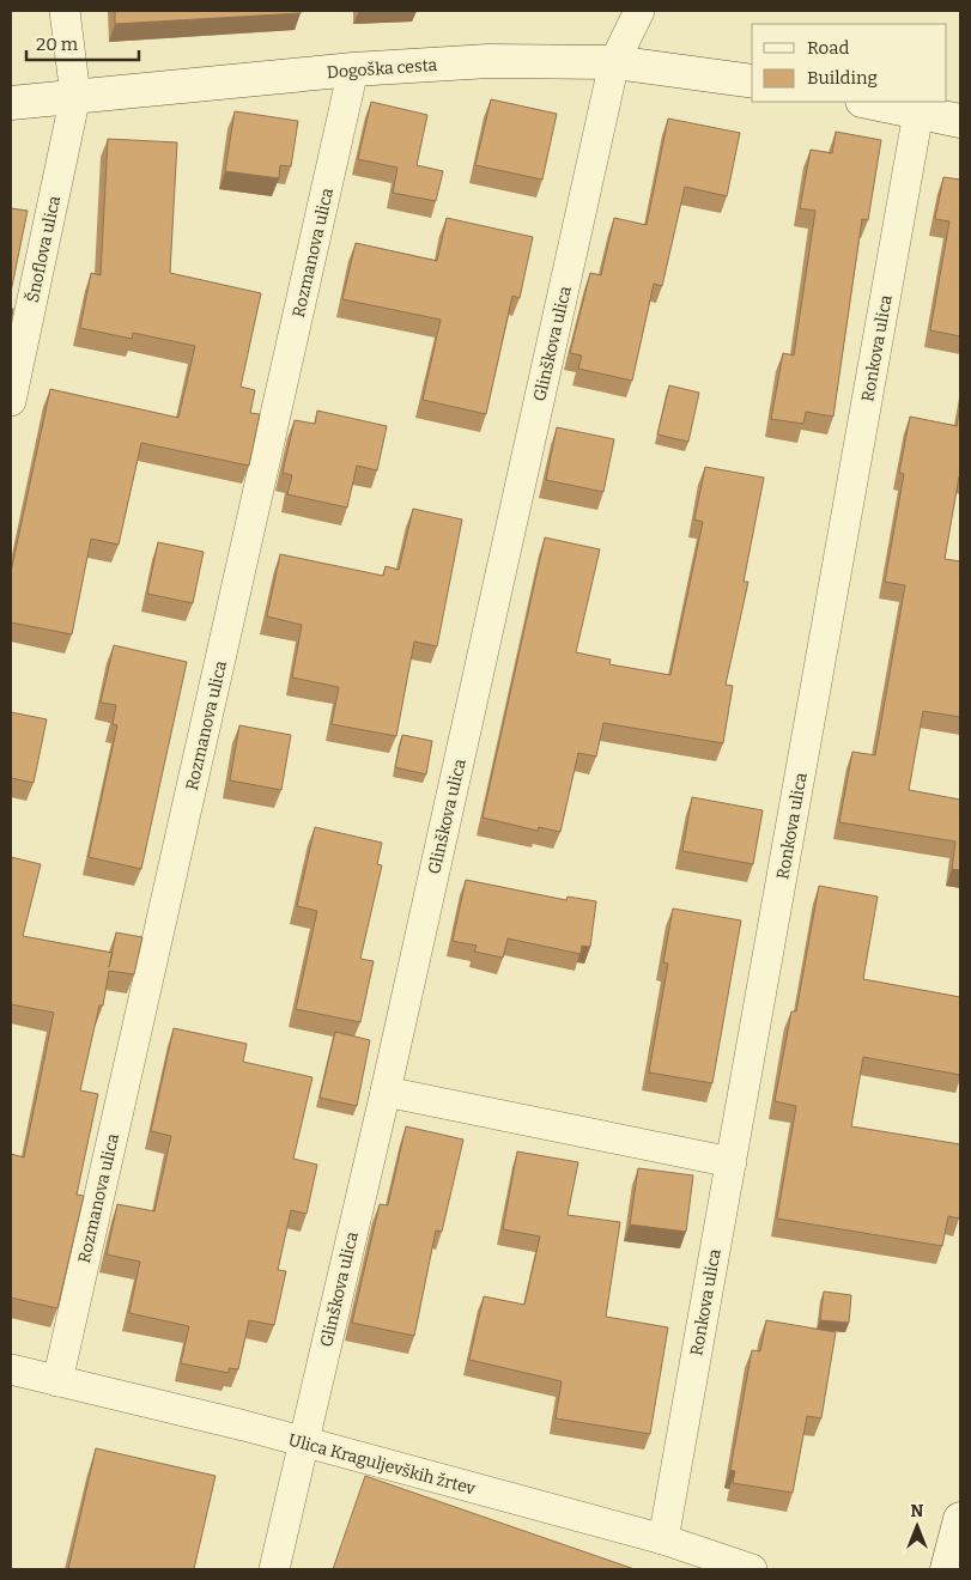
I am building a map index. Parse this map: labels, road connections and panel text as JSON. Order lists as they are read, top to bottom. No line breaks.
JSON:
{"streets":{"street":["Dogoška cesta","Šnoflova ulica","Rozmanova ulica","Glinškova ulica","Ronkova ulica","Ulica Kraguljevških žrtev"]},"crossings":[["Dogoška cesta","Šnoflova ulica"],["Dogoška cesta","Rozmanova ulica"],["Dogoška cesta","Glinškova ulica"],["Rozmanova ulica","Ulica Kraguljevških žrtev"],["Glinškova ulica","Ulica Kraguljevških žrtev"],["Ronkova ulica","Ulica Kraguljevških žrtev"]],"legend":["Road","Building"],"scale_bar":"20 m","north":"top"}
